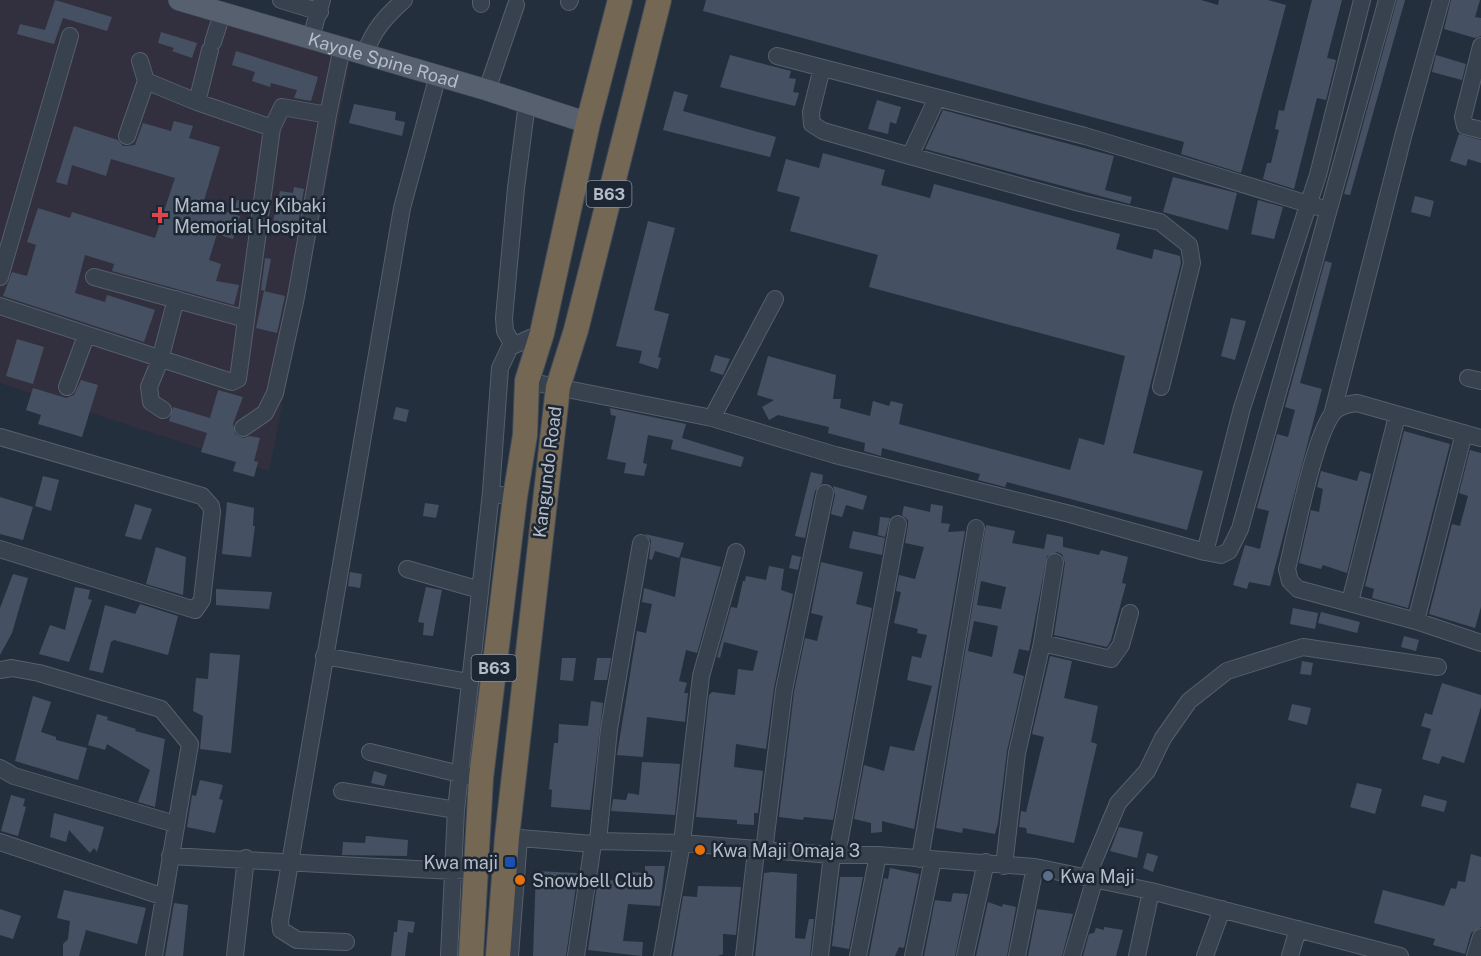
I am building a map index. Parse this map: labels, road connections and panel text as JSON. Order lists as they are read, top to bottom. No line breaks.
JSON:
{"streets":{"highway":["B63","Kangundo Road"],"main road":["Kayole Spine Road"]},"crossings":[["Kayole Spine Road","Kangundo Road"]],"places":{"health":["Mama Lucy Kibaki Memorial Hospital"],"other":["Kwa Maji Omaja 3","Kwa Maji","Snowbell Club"],"transit":["Kwa maji"]}}
